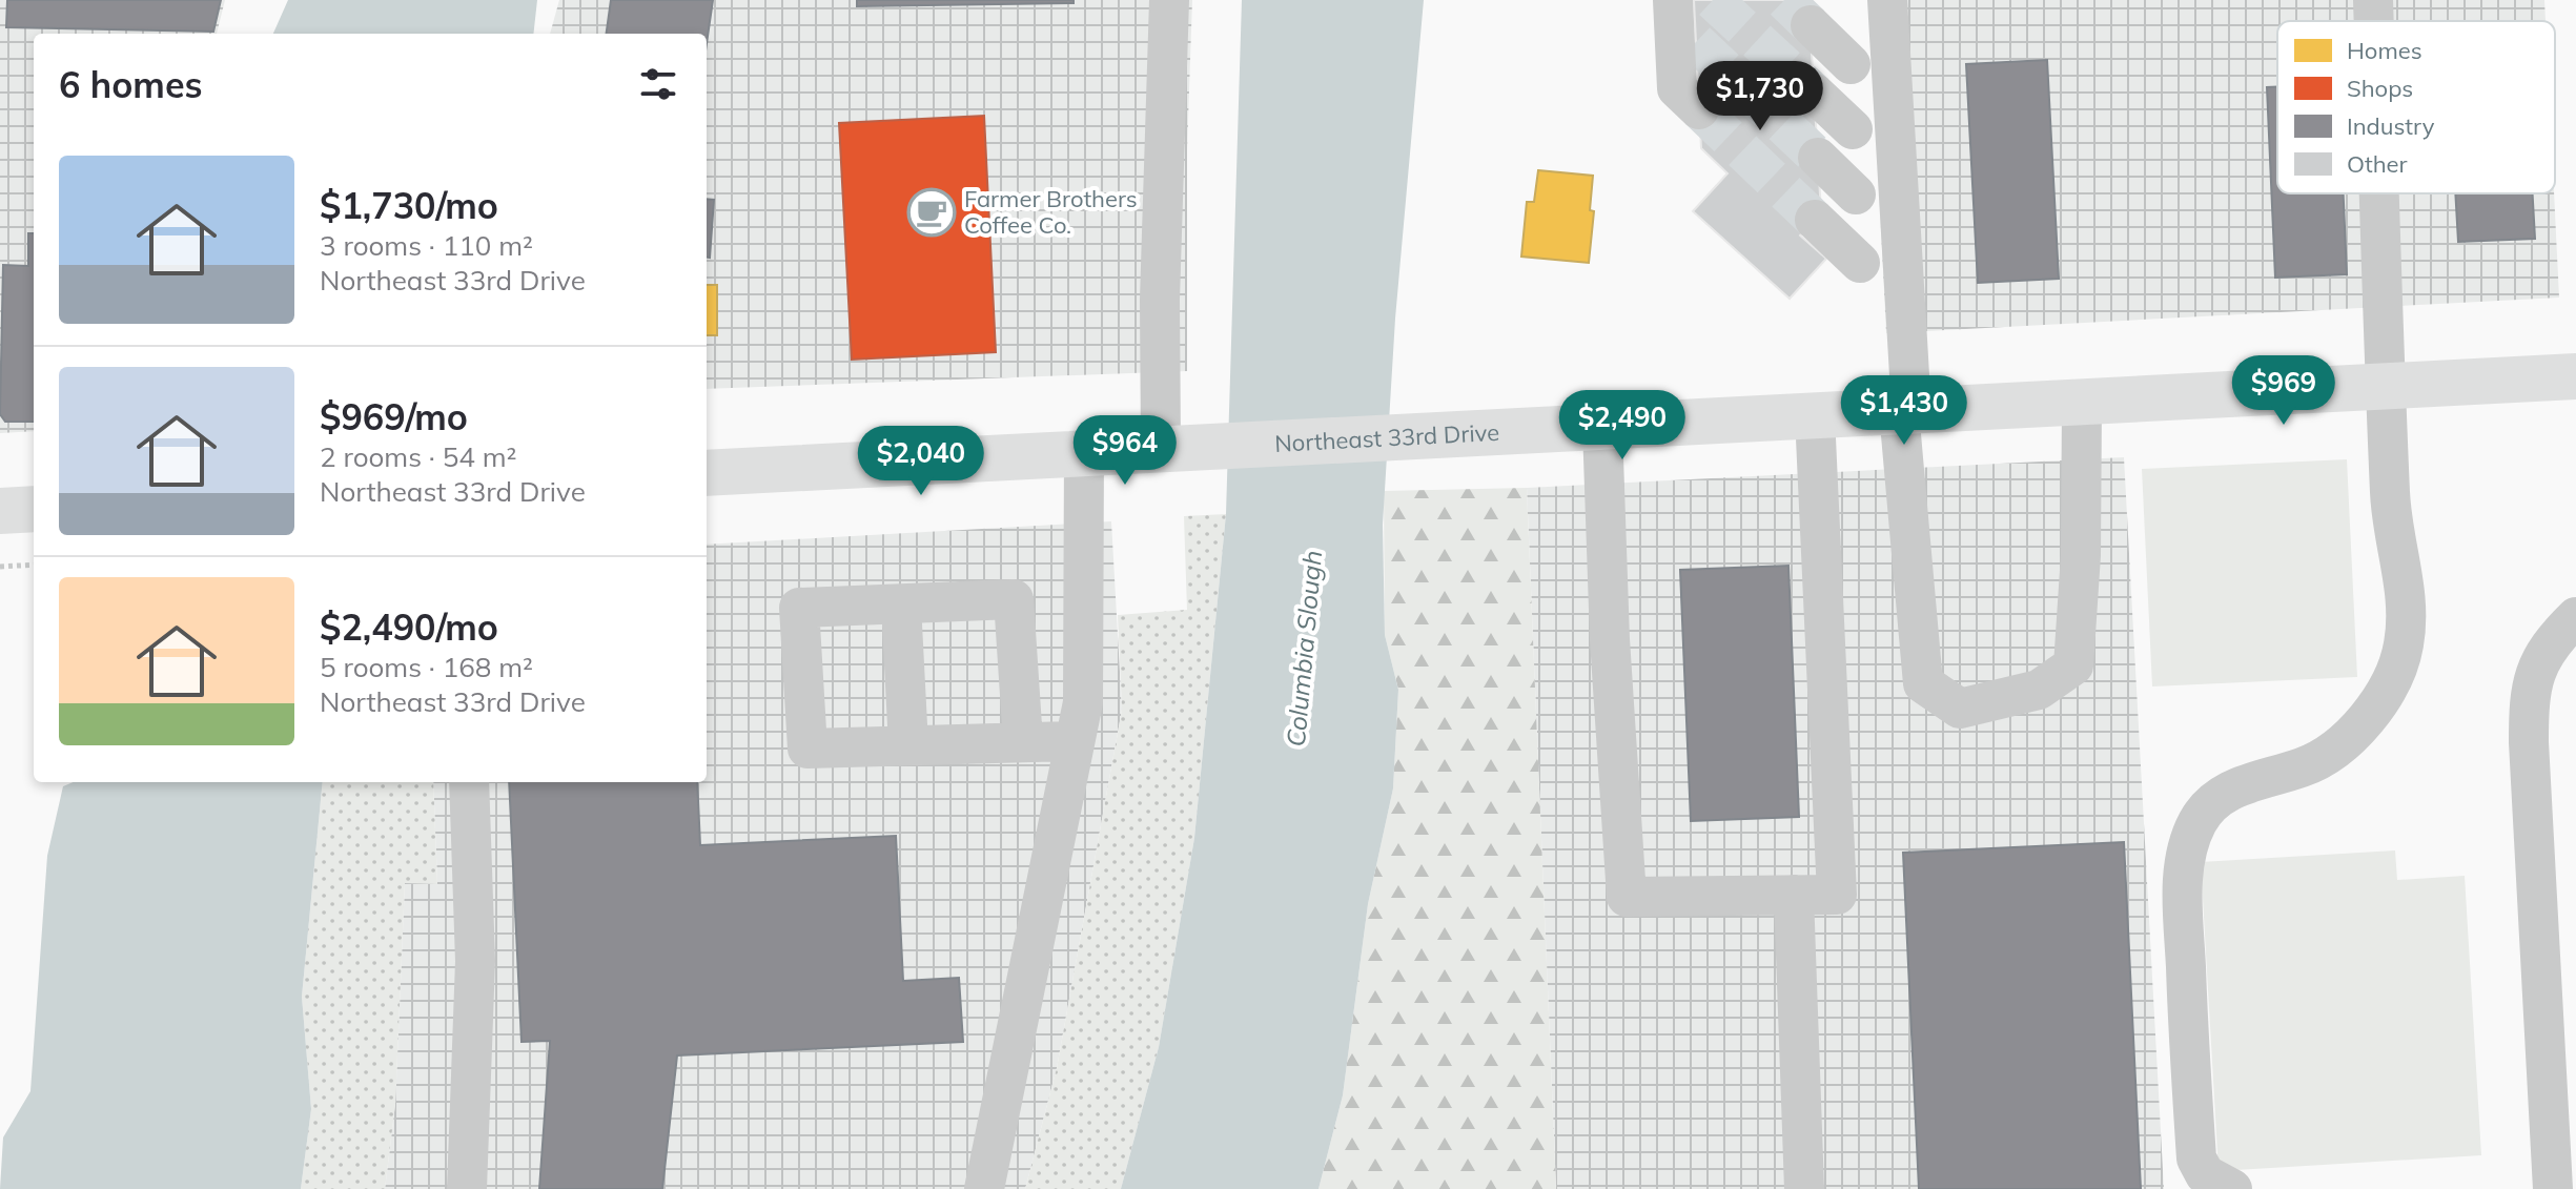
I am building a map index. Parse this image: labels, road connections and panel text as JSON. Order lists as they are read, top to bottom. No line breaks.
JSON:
{"streets":{"main road":["Northeast 33rd Drive"]},"water":["Columbia Slough"],"places":{"cafe":["Farmer Brothers Coffee Co."]},"legend":["Homes","Shops","Industry","Other"],"page":{"heading":"6 homes","price":["$1,730","$969","$1,430","$2,490","$964","$2,040"],"list":[{"name":"$1,730/mo","note":"3 rooms · 110 m² · Northeast 33rd Drive"},{"name":"$969/mo","note":"2 rooms · 54 m² · Northeast 33rd Drive"},{"name":"$2,490/mo","note":"5 rooms · 168 m² · Northeast 33rd Drive"}]}}
